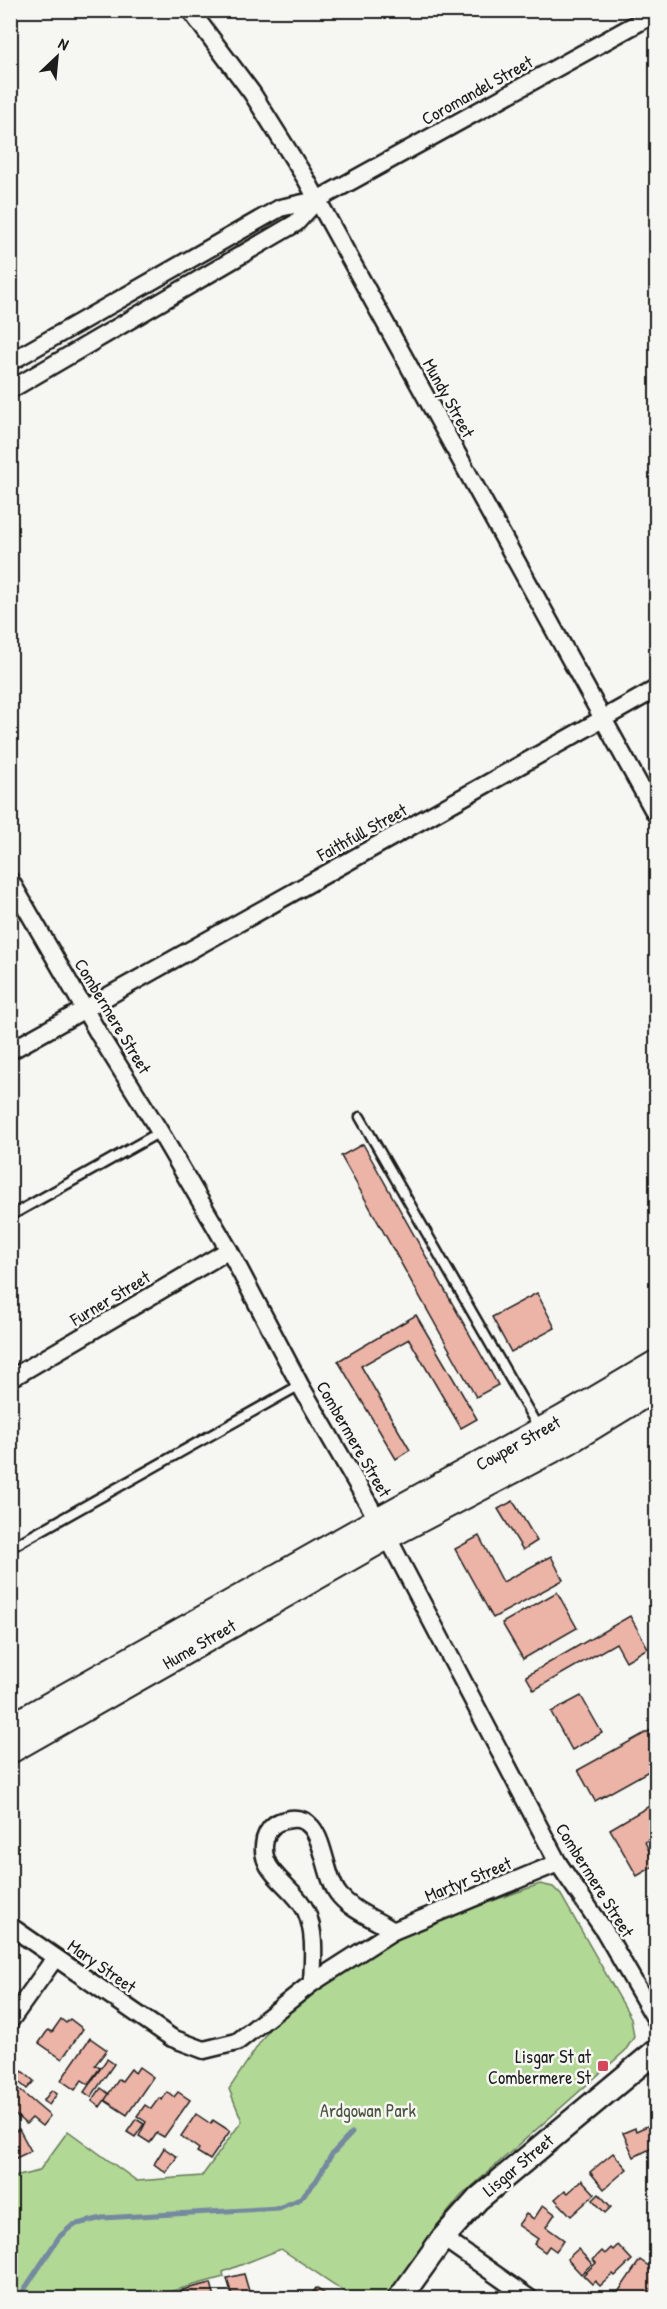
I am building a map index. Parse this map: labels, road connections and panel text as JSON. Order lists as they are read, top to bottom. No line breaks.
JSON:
{"streets":{"main road":["Cowper Street","Hume Street"],"street":["Coromandel Street","Mundy Street","Faithfull Street","Combermere Street","Furner Street","Martyr Street","Mary Street","Lisgar Street"]},"crossings":[["Coromandel Street","Mundy Street"],["Mundy Street","Faithfull Street"],["Faithfull Street","Combermere Street"],["Combermere Street","Furner Street"],["Combermere Street","Cowper Street"],["Combermere Street","Hume Street"],["Combermere Street","Martyr Street"],["Cowper Street","Hume Street"],["Martyr Street","Mary Street"]],"parks":["Ardgowan Park"],"places":{"transit":["Lisgar St at Combermere St"]},"north":"top right"}
